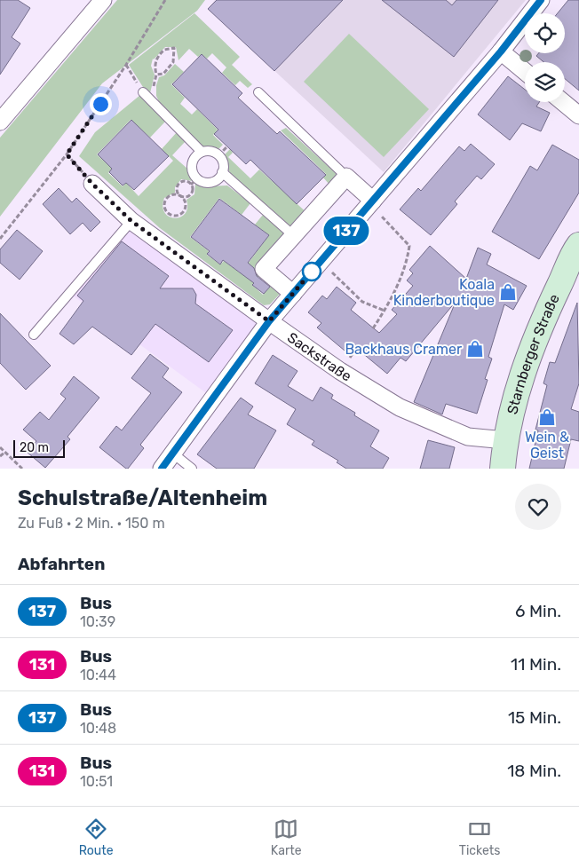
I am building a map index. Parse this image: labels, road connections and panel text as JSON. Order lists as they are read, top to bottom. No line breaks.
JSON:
{"streets":{"main road":["Starnberger Straße"],"street":["Sackstraße"]},"crossings":[["Starnberger Straße","Sackstraße"]],"places":{"shop":["Koala Kinderboutique","Backhaus Cramer","Wein & Geist"]},"lines":["bus line 137"],"scale_bar":"20 m","page":{"on_map":"137","scale":"20 m","heading":[["Schulstraße/Altenheim","Zu Fuß · 2 Min. · 150 m"],"Abfahrten"],"list":[{"mark":"137","name":"Bus","note":"10:39","value":"6 Min."},{"mark":"131","name":"Bus","note":"10:44","value":"11 Min."},{"mark":"137","name":"Bus","note":"10:48","value":"15 Min."},{"mark":"131","name":"Bus","note":"10:51","value":"18 Min."}],"tabs":["Route","Karte","Tickets"]}}
